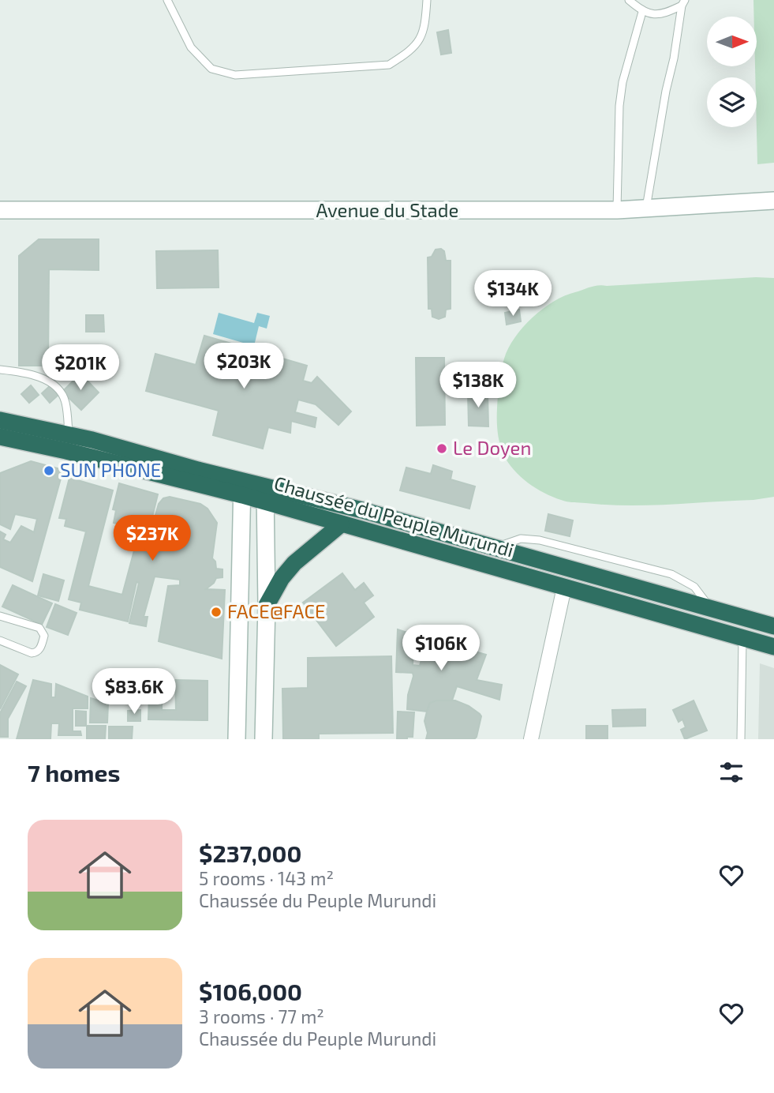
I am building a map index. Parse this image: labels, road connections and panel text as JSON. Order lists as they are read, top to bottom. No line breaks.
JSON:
{"streets":{"highway":["Chaussée du Peuple Murundi"],"street":["Avenue du Stade"]},"places":["Le Doyen","SUN PHONE","FACE@FACE"],"north":"right","page":{"price":["$134K","$203K","$201K","$138K","$237K","$106K","$83.6K"],"heading":"7 homes","list":[{"name":"$237,000","note":"5 rooms · 143 m² · Chaussée du Peuple Murundi"},{"name":"$106,000","note":"3 rooms · 77 m² · Chaussée du Peuple Murundi"}]}}
